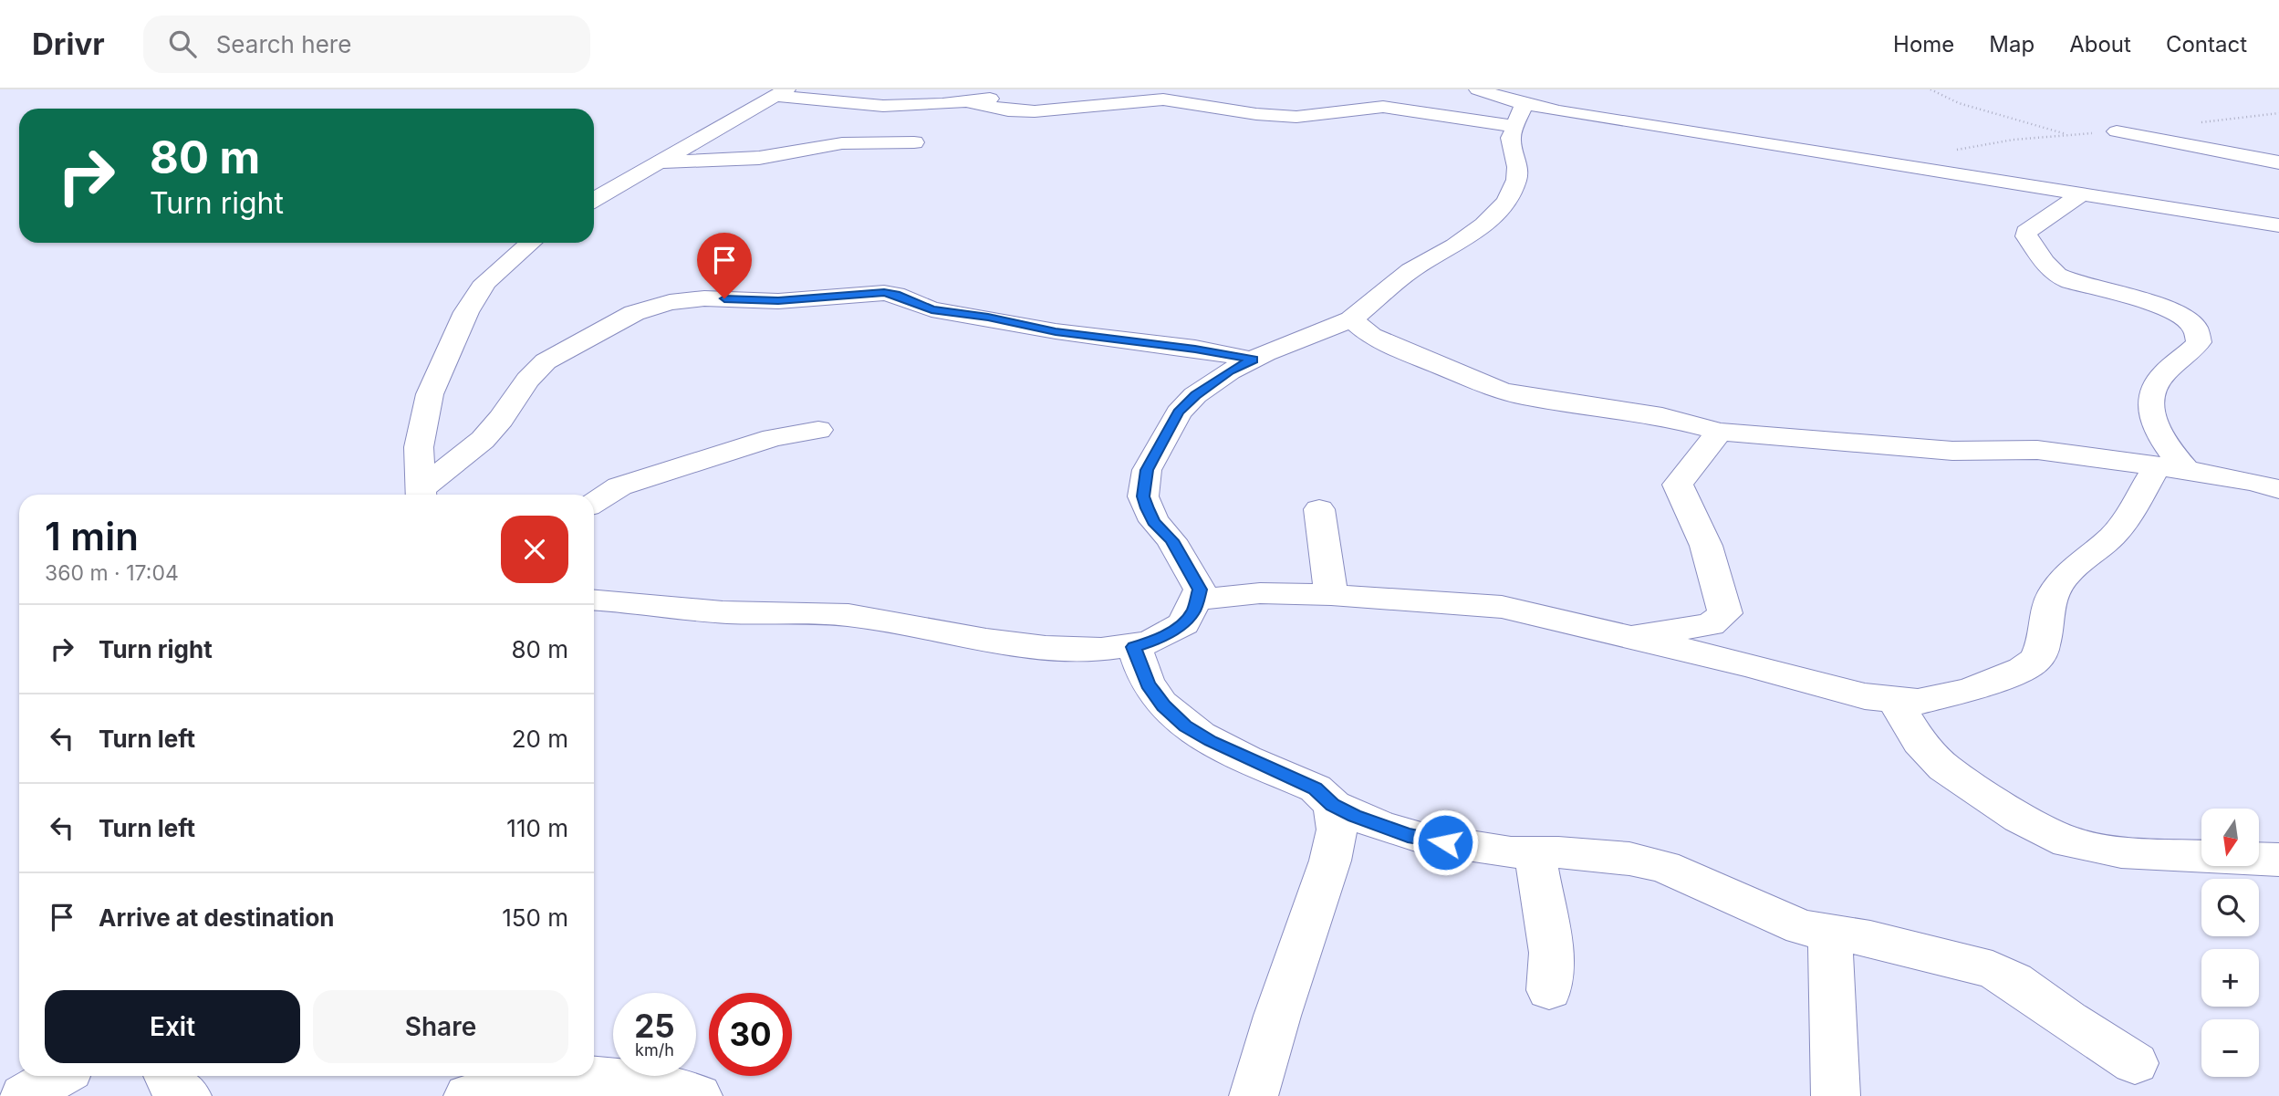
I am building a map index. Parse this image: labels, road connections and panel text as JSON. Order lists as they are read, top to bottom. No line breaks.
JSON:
{"north":"bottom","page":{"header":"Drivr","search":"Search here","nav":["Home","Map","About","Contact"],"turn":["80 m","Turn right"],"heading":["1 min","360 m · 17:04"],"list":[{"name":"Turn right","value":"80 m"},{"name":"Turn left","value":"20 m"},{"name":"Turn left","value":"110 m"},{"name":"Arrive at destination","value":"150 m"}],"map_buttons":["+","−"],"buttons":["Exit","Share"],"speed":"25 km/h","limit":"30"}}
